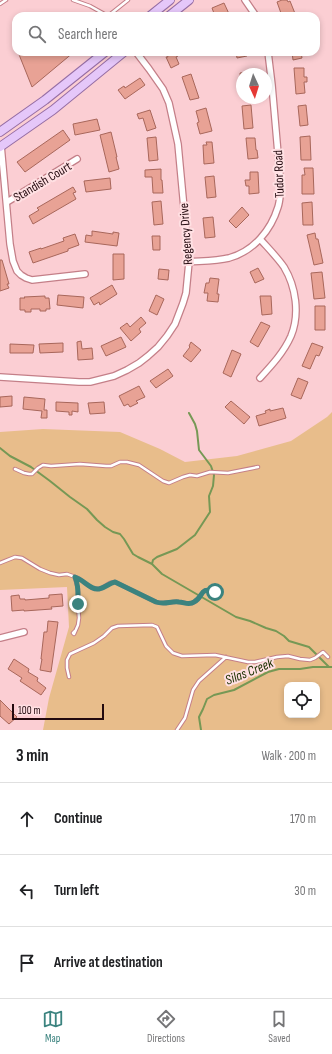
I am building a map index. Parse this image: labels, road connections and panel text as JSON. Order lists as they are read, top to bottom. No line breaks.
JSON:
{"streets":{"street":["Tudor Road","Standish Court","Regency Drive"]},"crossings":[["Tudor Road","Regency Drive"]],"water":["Silas Creek"],"scale_bar":"100 m","north":"bottom","page":{"search":"Search here","scale":"100 m","heading":["3 min","Walk · 200 m"],"list":[["Continue","170 m"],["Turn left","30 m"],"Arrive at destination"],"nav":["Map","Directions","Saved"]}}
